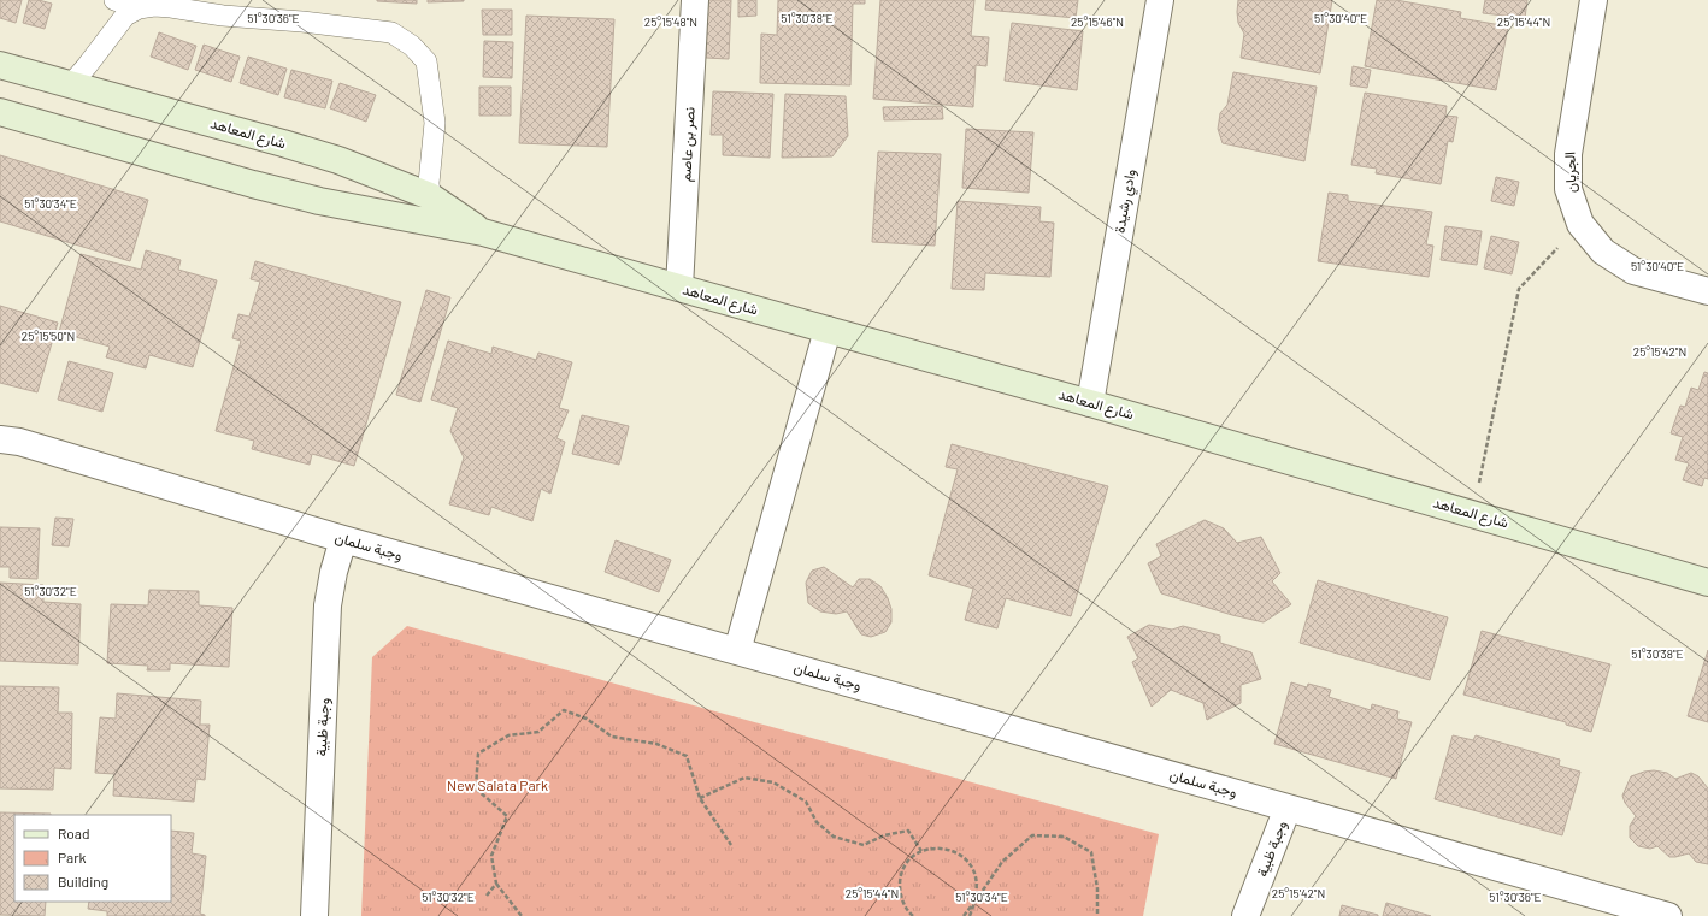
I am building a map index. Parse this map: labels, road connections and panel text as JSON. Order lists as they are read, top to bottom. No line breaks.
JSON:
{"streets":{"street":["شارع المعاهد","نصر بن عاصم","الجريان","وادي رشيدة","وجبة سلمان","وجبة ظبية"]},"crossings":[["شارع المعاهد","نصر بن عاصم"],["شارع المعاهد","وادي رشيدة"],["وجبة سلمان","وجبة ظبية"]],"parks":["New Salata Park"],"legend":["Road","Park","Building"],"coordinates":["51°30'40\"E","51°30'36\"E","51°30'38\"E","25°15'48\"N","25°15'46\"N","25°15'44\"N","51°30'34\"E","25°15'50\"N","25°15'42\"N","51°30'32\"E"]}
